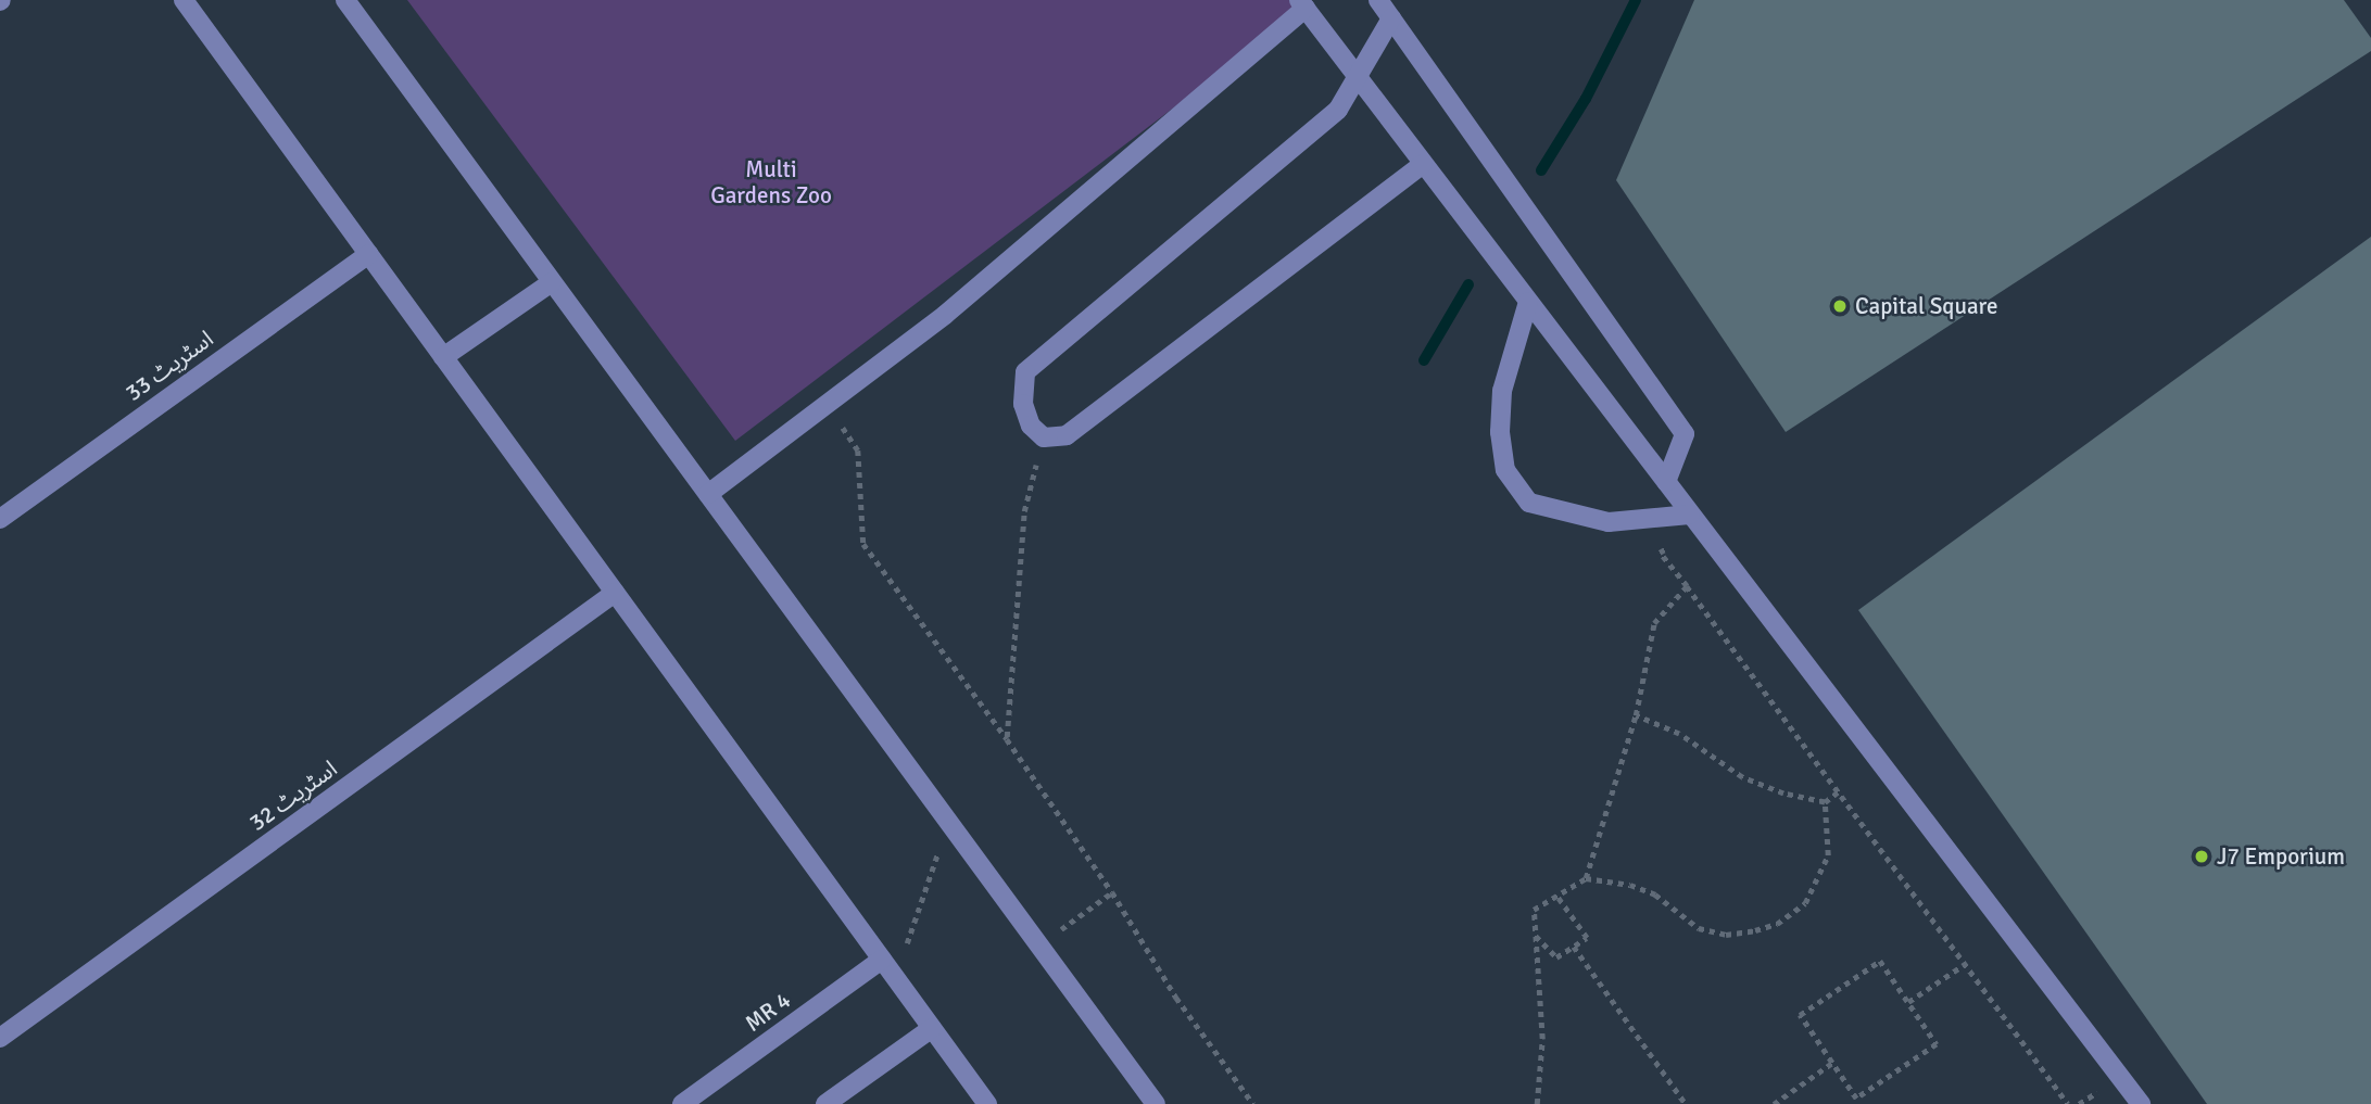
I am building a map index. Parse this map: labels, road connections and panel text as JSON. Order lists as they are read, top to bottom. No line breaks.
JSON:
{"streets":{"street":["اسٹریٹ 33","اسٹریٹ 32","MR 4"]},"parks":["Multi Gardens Zoo"],"places":["Capital Square","J7 Emporium"]}
